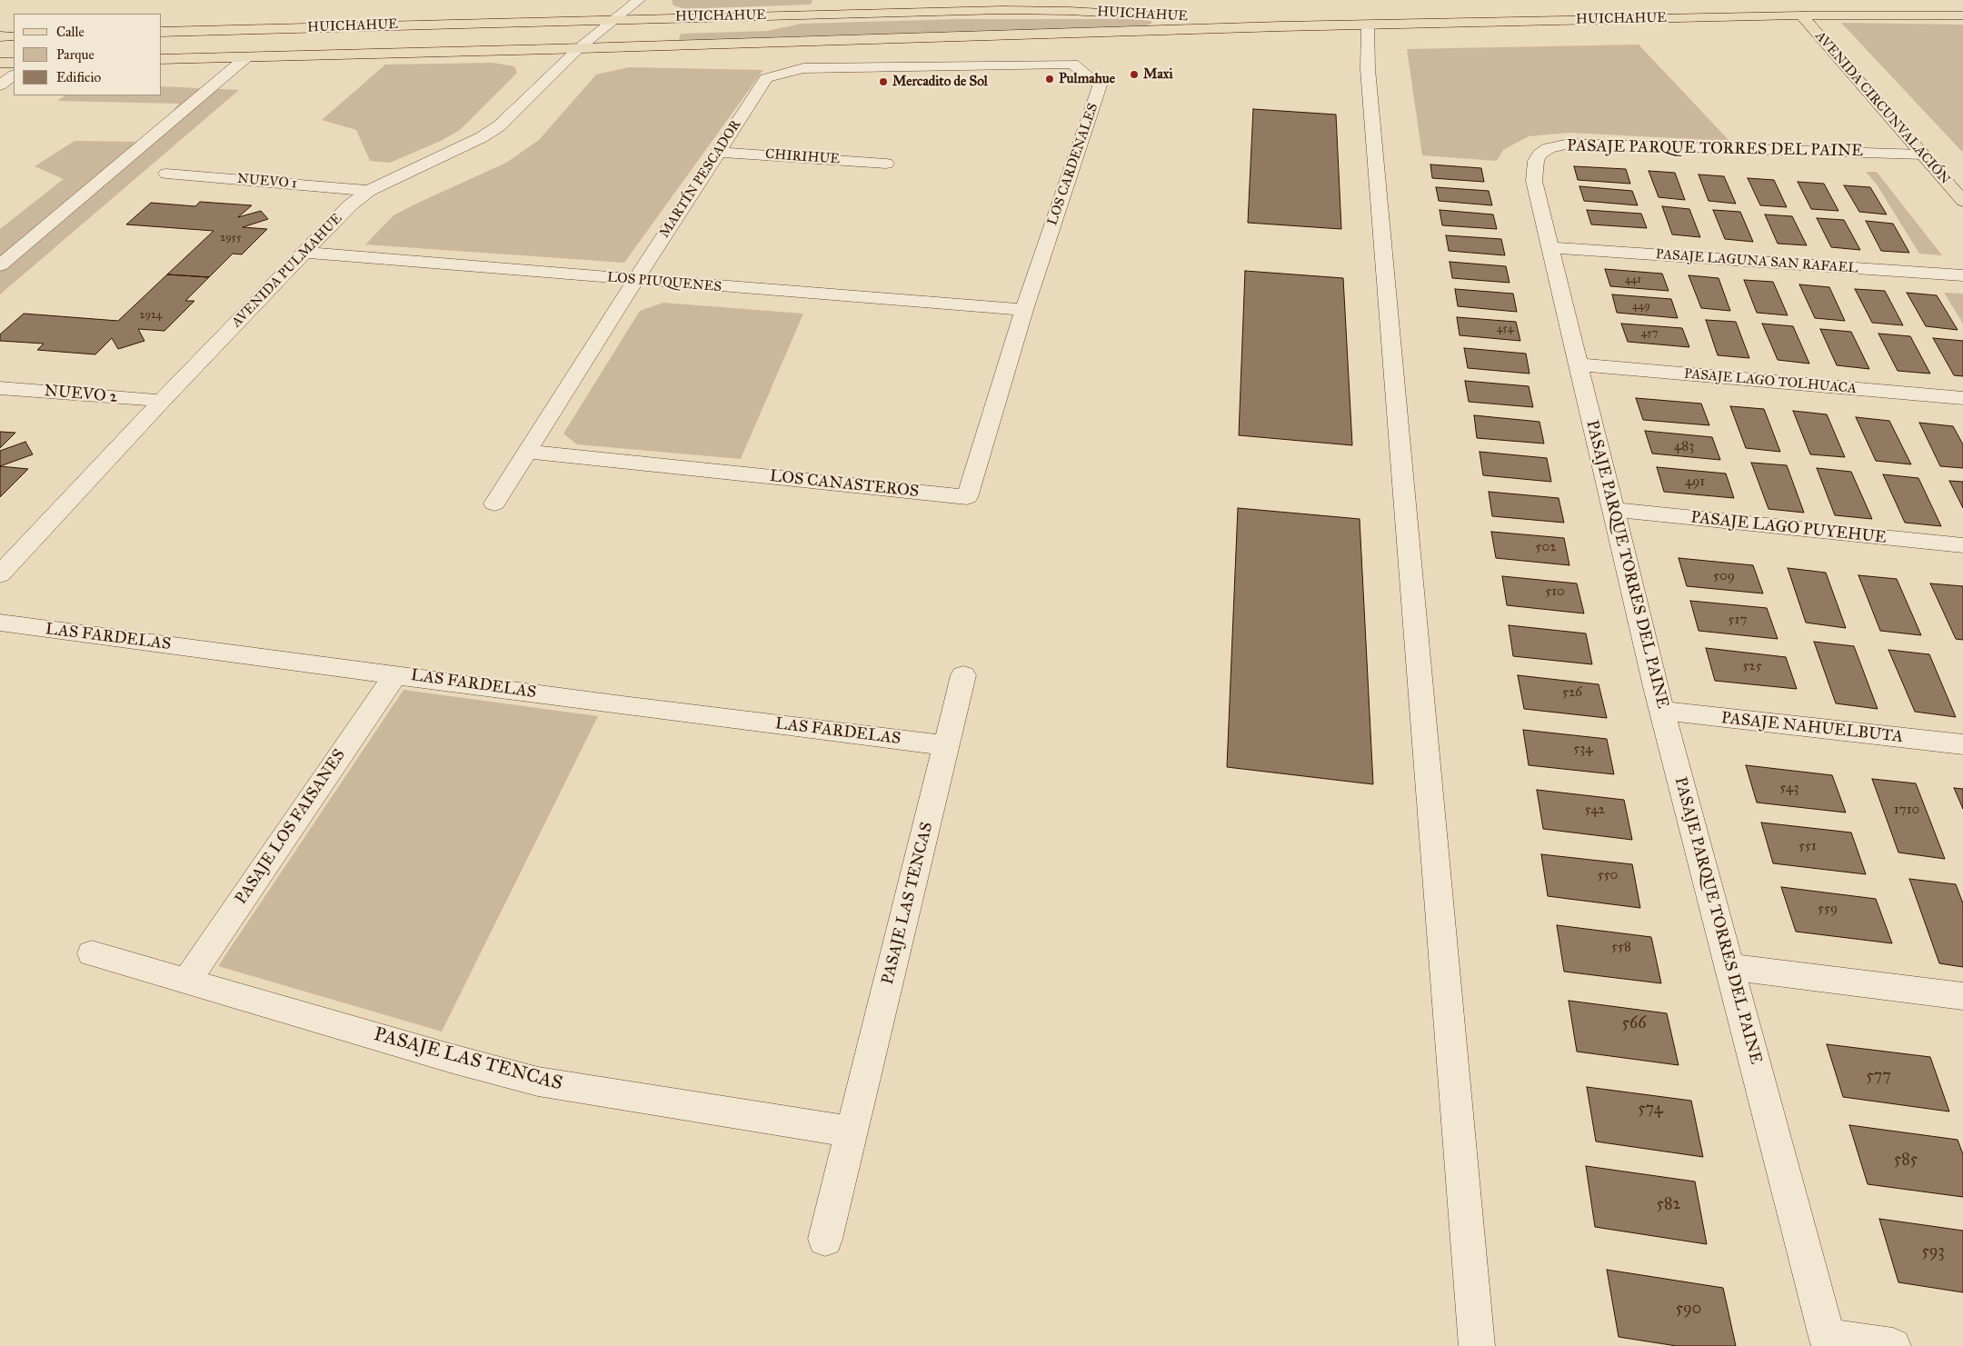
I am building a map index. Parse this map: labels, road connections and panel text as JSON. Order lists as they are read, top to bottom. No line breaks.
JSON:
{"streets":{"main road":["HUICHAHUE","AVENIDA CIRCUNVALACIÓN"],"street":["PASAJE PARQUE TORRES DEL PAINE","CHIRIHUE","LOS CARDENALES","MARTÍN PESCADOR","NUEVO 1","PASAJE LAGUNA SAN RAFAEL","AVENIDA PULMAHUE","LOS PIUQUENES","PASAJE LAGO TOLHUACA","NUEVO 2","LOS CANASTEROS","PASAJE LAGO PUYEHUE","LAS FARDELAS","PASAJE NAHUELBUTA","PASAJE LOS FAISANES","PASAJE LAS TENCAS"]},"crossings":[["HUICHAHUE","AVENIDA CIRCUNVALACIÓN"],["HUICHAHUE","AVENIDA PULMAHUE"],["AVENIDA CIRCUNVALACIÓN","PASAJE PARQUE TORRES DEL PAINE"],["PASAJE PARQUE TORRES DEL PAINE","PASAJE LAGUNA SAN RAFAEL"],["PASAJE PARQUE TORRES DEL PAINE","PASAJE LAGO TOLHUACA"],["PASAJE PARQUE TORRES DEL PAINE","PASAJE LAGO PUYEHUE"],["PASAJE PARQUE TORRES DEL PAINE","PASAJE NAHUELBUTA"],["CHIRIHUE","MARTÍN PESCADOR"],["LOS CARDENALES","MARTÍN PESCADOR"],["LOS CARDENALES","LOS PIUQUENES"],["LOS CARDENALES","LOS CANASTEROS"],["MARTÍN PESCADOR","LOS PIUQUENES"],["NUEVO 1","AVENIDA PULMAHUE"],["AVENIDA PULMAHUE","LOS PIUQUENES"],["AVENIDA PULMAHUE","NUEVO 2"],["LOS PIUQUENES","LOS CANASTEROS"],["LAS FARDELAS","PASAJE LOS FAISANES"],["LAS FARDELAS","PASAJE LAS TENCAS"],["PASAJE LOS FAISANES","PASAJE LAS TENCAS"]],"places":["Maxi","Pulmahue","Mercadito de Sol"],"house_numbers":["2955","441","449","2924","454","457","483","491","502","509","510","517","525","526","534","543","542","1710","551","550","559","558","566","577","574","585","582","593","590"],"legend":["Calle","Parque","Edificio"]}
